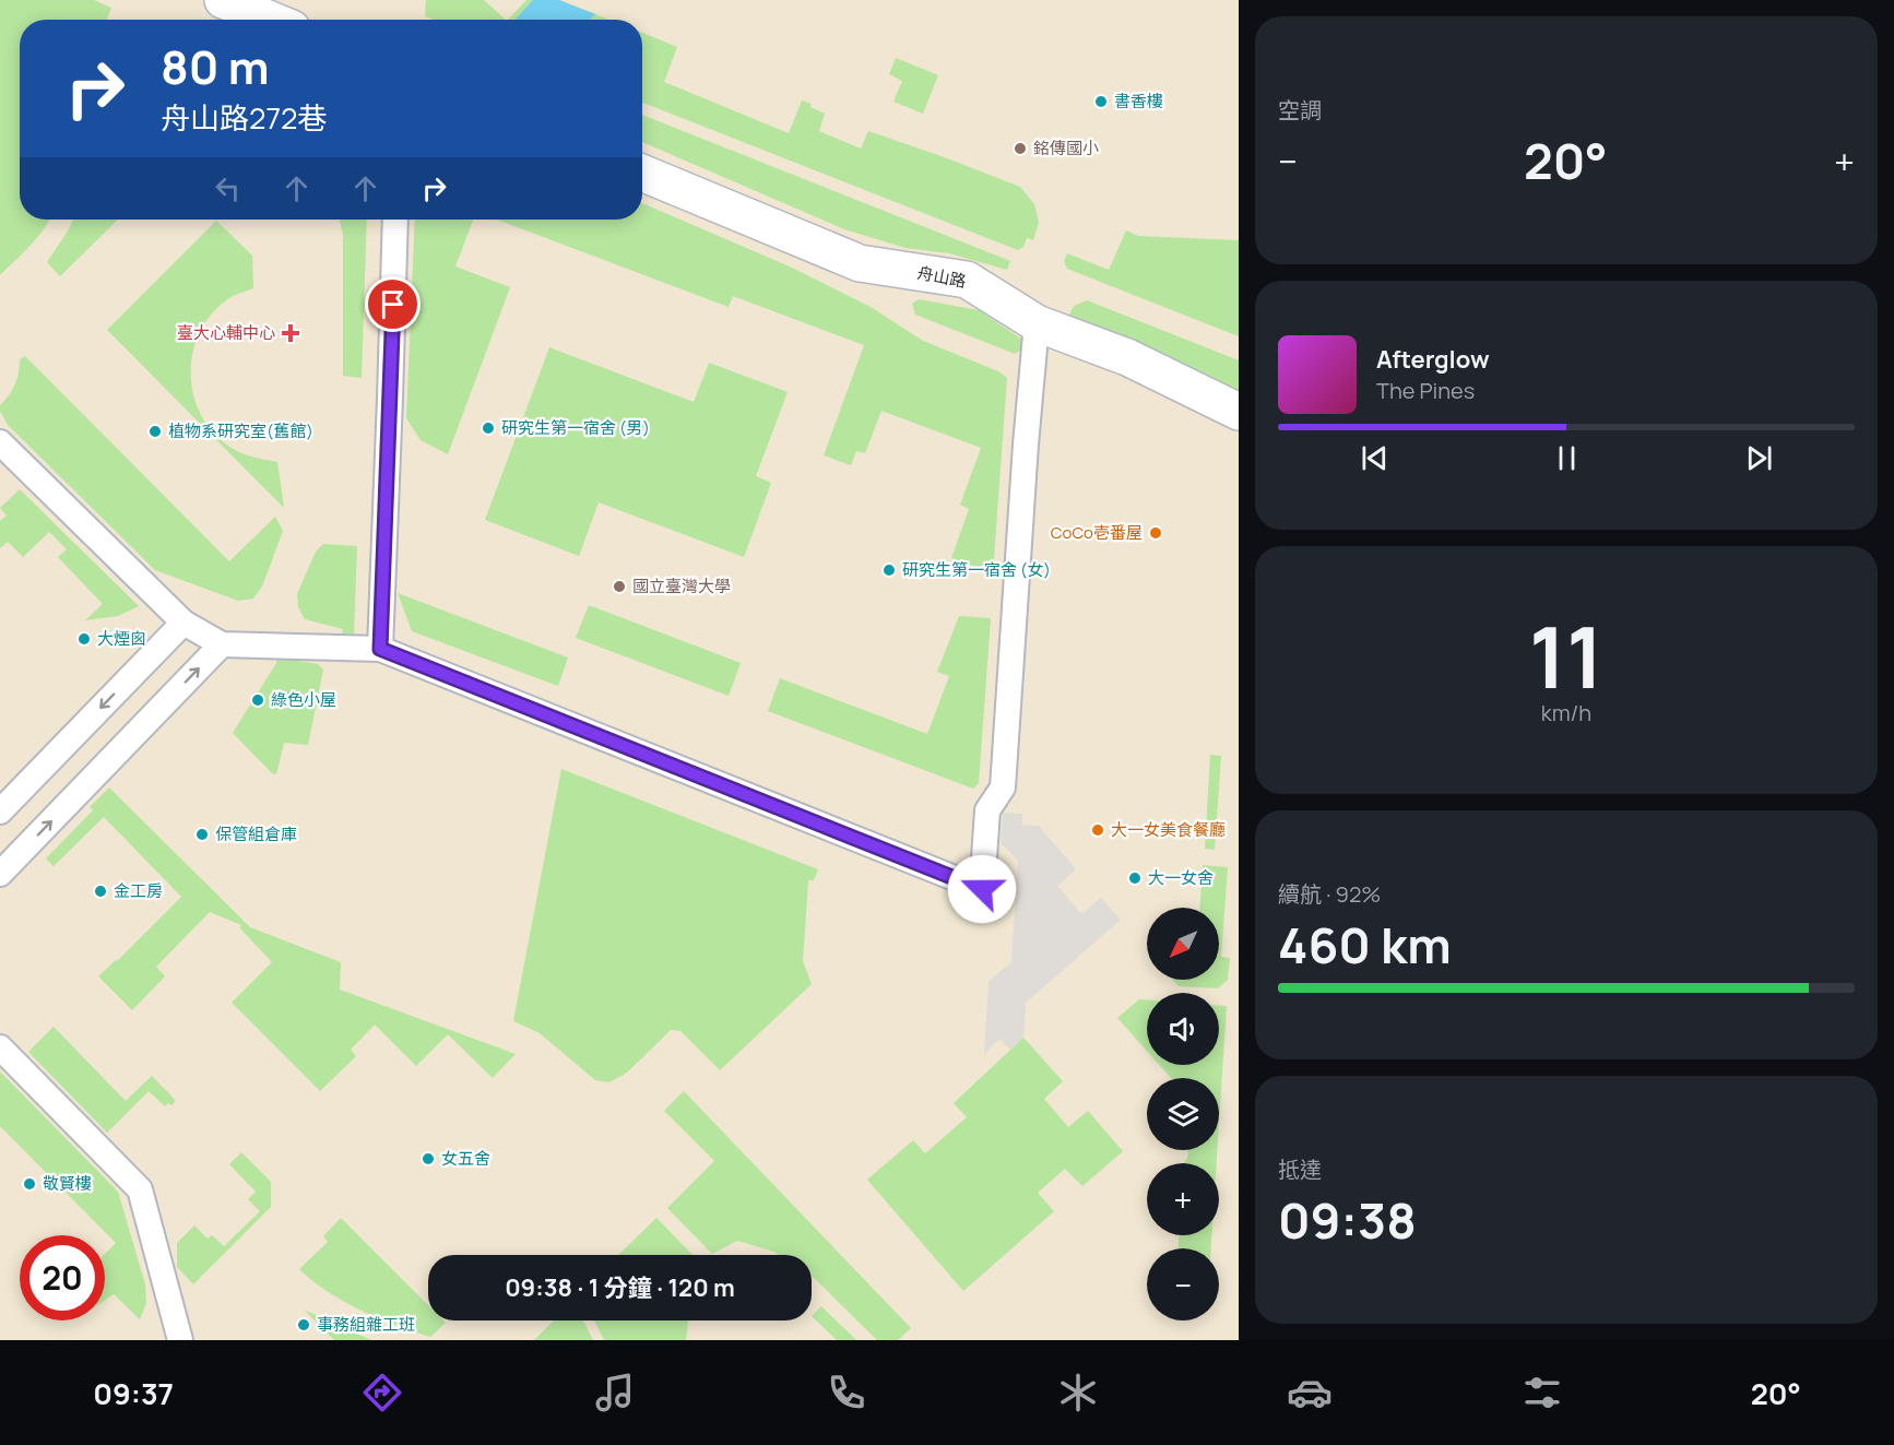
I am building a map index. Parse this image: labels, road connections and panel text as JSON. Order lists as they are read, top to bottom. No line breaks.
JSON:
{"streets":{"street":["舟山路"]},"places":{"other":["書香樓","銘傳國小","研究生第一宿舍 (男)","植物系研究室(舊館)","CoCo壱番屋","研究生第一宿舍 (女)","國立臺灣大學","大煙囪","綠色小屋","大一女美食餐廳","保管組倉庫","大一女舍","金工房","女五舍","敬賢樓","事務組雜工班"],"health":["臺大心輔中心"]},"north":"bottom left","page":{"tile":["空調",["11","km/h"],["續航 · 92%","460 km"],["抵達","09:38"]],"turn":["80 m","舟山路272巷"],"heat":["−","20°","+"],"song":["Afterglow","The Pines"],"map_buttons":["+","−"],"limit":"20","trip":"09:38 · 1 分鐘 · 120 m","tabs":["09:37","20°"]}}
